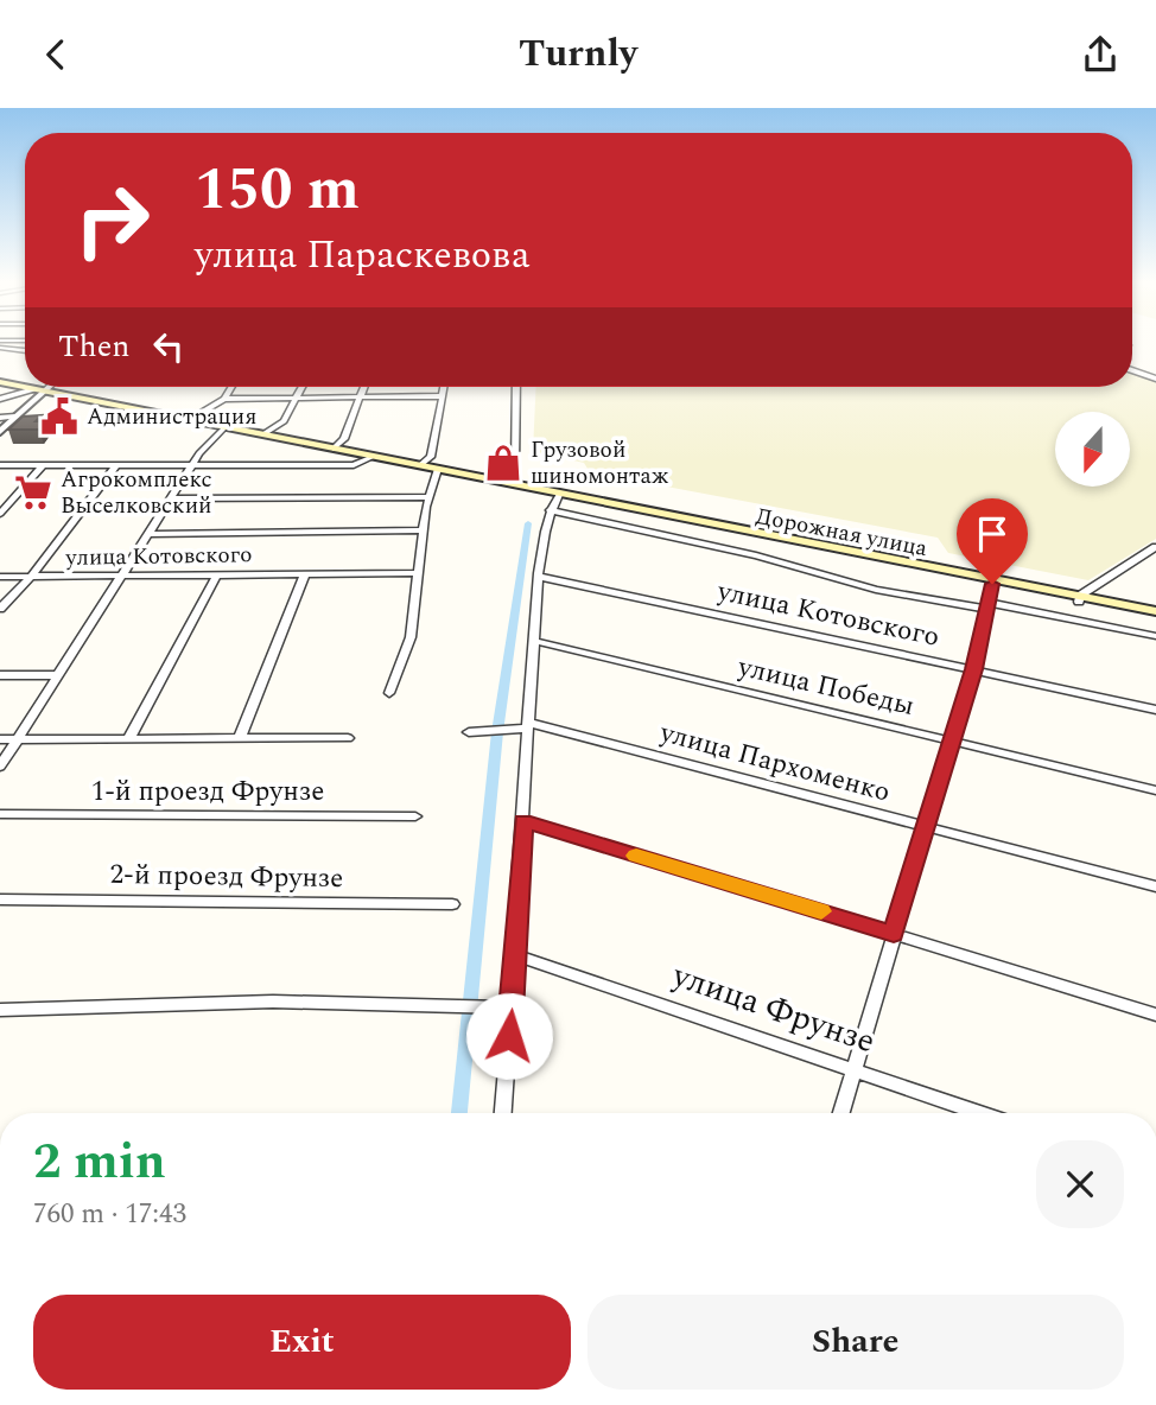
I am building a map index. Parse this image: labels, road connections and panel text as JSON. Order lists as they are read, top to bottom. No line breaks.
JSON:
{"streets":{"main road":["Дорожная улица"],"street":["улица Котовского","улица Победы","улица Пархоменко","1-й проезд Фрунзе","2-й проезд Фрунзе","улица Фрунзе"]},"places":{"public building":["Администрация"],"shop":["Грузовой шиномонтаж"],"supermarket":["Агрокомплекс Выселковский"]},"north":"bottom","page":{"header":"Turnly","turn":["150 m","улица Параскевова"],"then":"Then","heading":["2 min","760 m · 17:43"],"buttons":["Exit","Share"]}}
